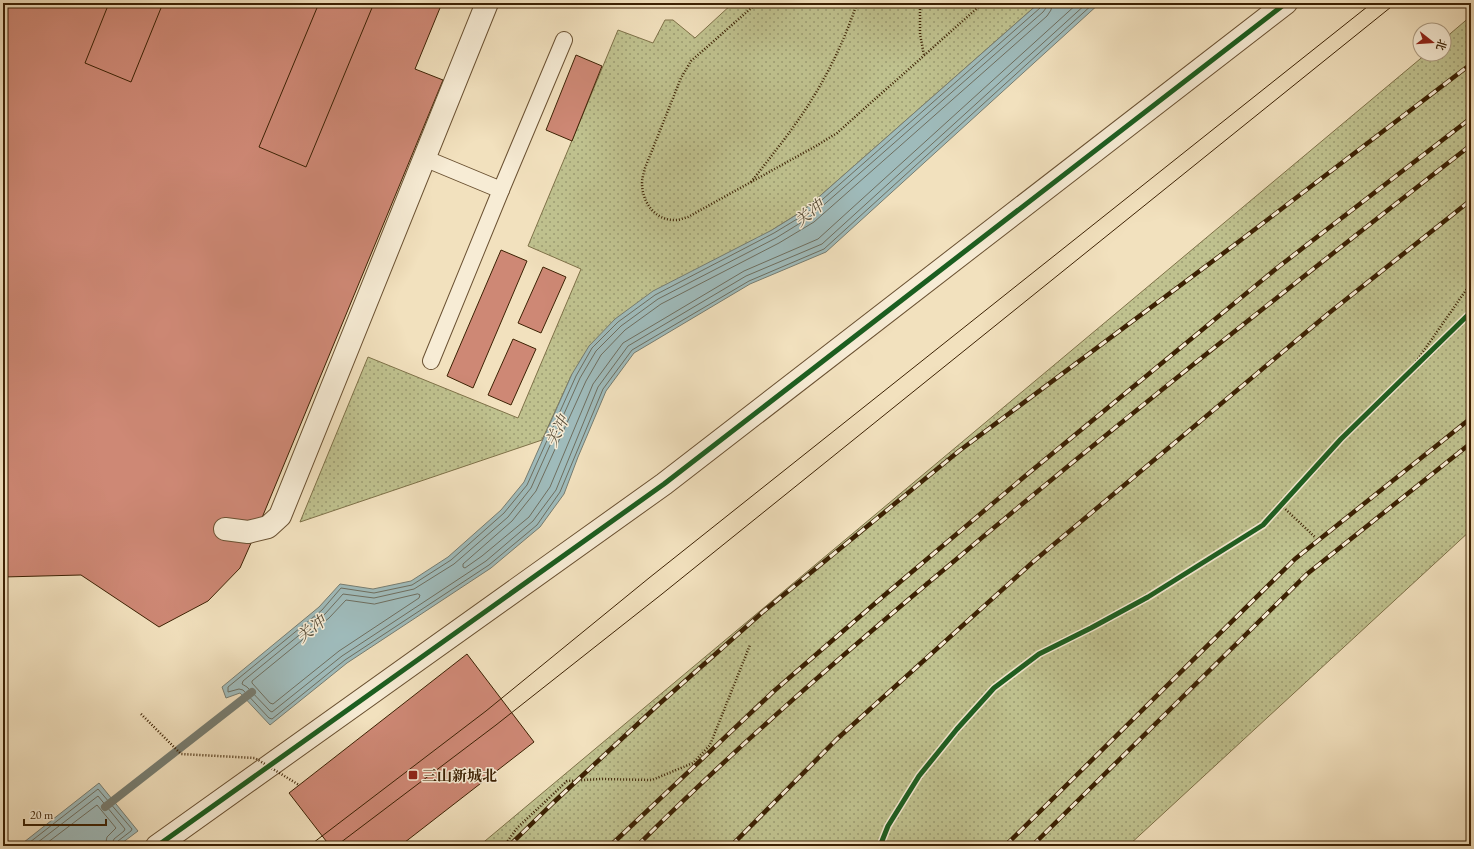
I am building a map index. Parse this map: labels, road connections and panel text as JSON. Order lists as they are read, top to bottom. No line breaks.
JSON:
{"water":["关冲"],"places":{"transit":["三山新城北"]},"scale_bar":"20 m","north":"right"}
